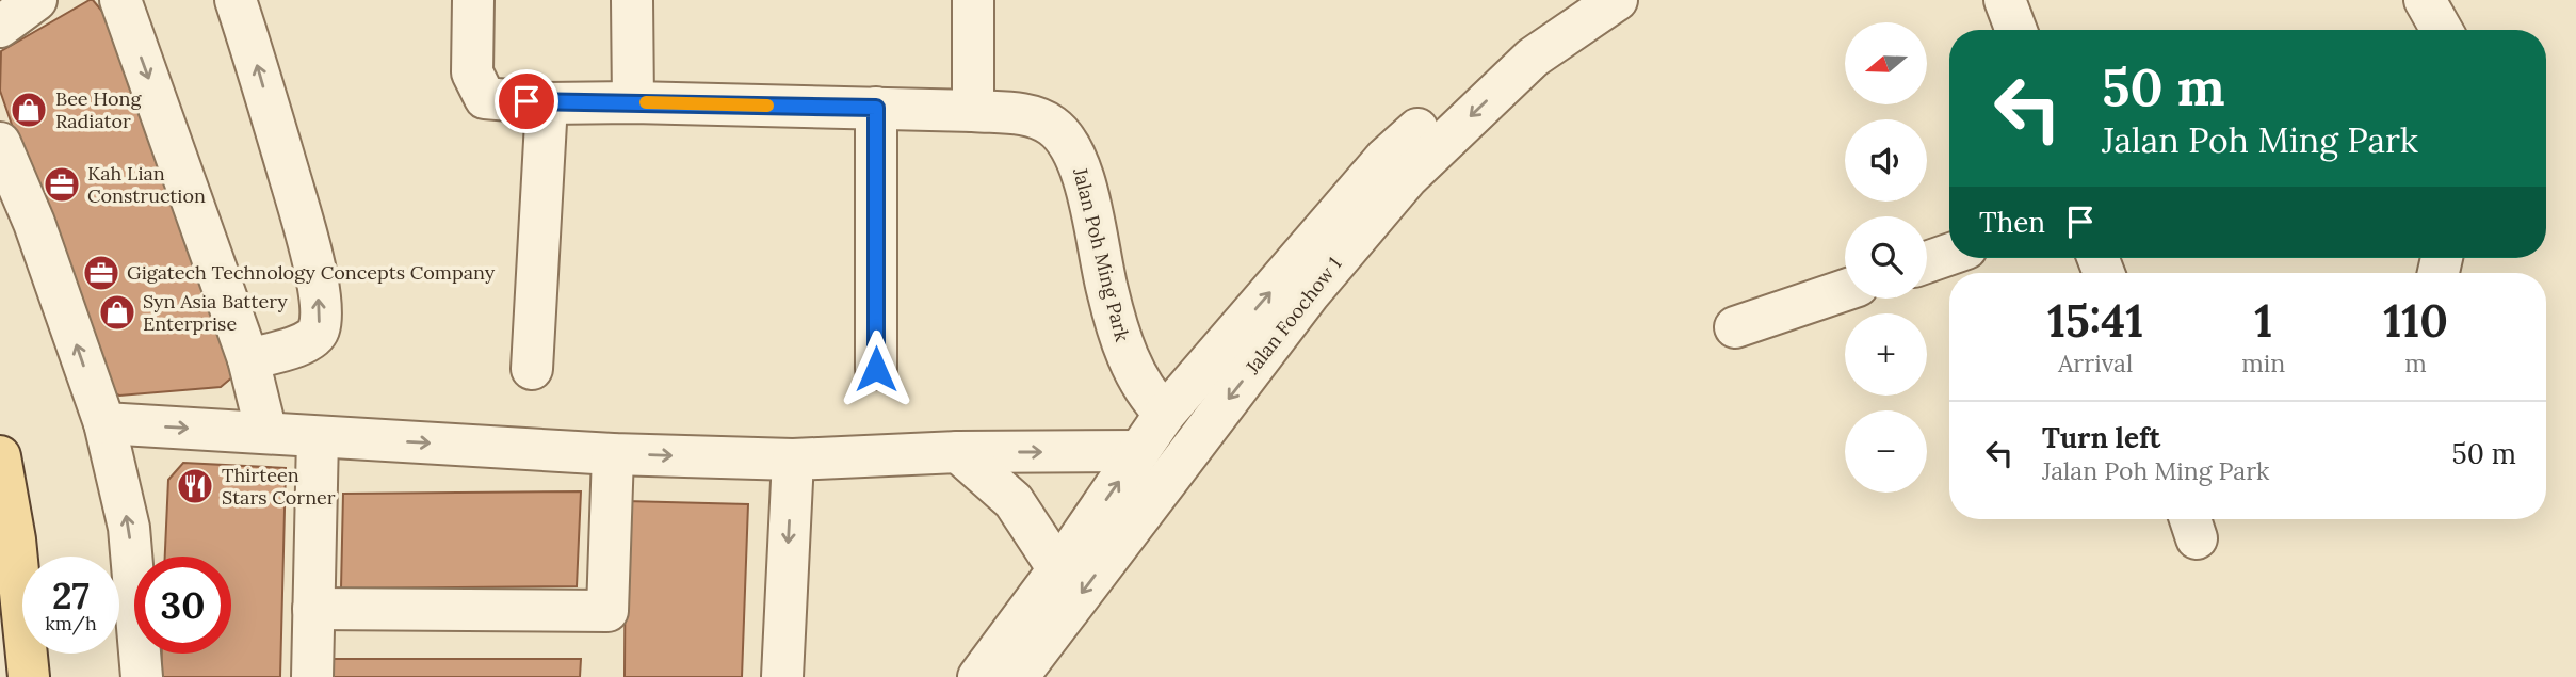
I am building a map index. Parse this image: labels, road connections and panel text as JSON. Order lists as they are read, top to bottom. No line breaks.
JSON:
{"streets":{"street":["Jalan Poh Ming Park","Jalan Foochow 1"]},"crossings":[["Jalan Poh Ming Park","Jalan Foochow 1"]],"places":{"shop":["Bee Hong Radiator","Syn Asia Battery Enterprise"],"office":["Kah Lian Construction","Gigatech Technology Concepts Company"],"restaurant":["Thirteen Stars Corner"]},"north":"left","page":{"map_buttons":["+","−"],"turn":["50 m","Jalan Poh Ming Park"],"then":"Then","eta":["15:41","Arrival","1","min","110","m"],"list":[{"name":"Turn left","note":"Jalan Poh Ming Park","value":"50 m"}],"speed":"27 km/h","limit":"30"}}
